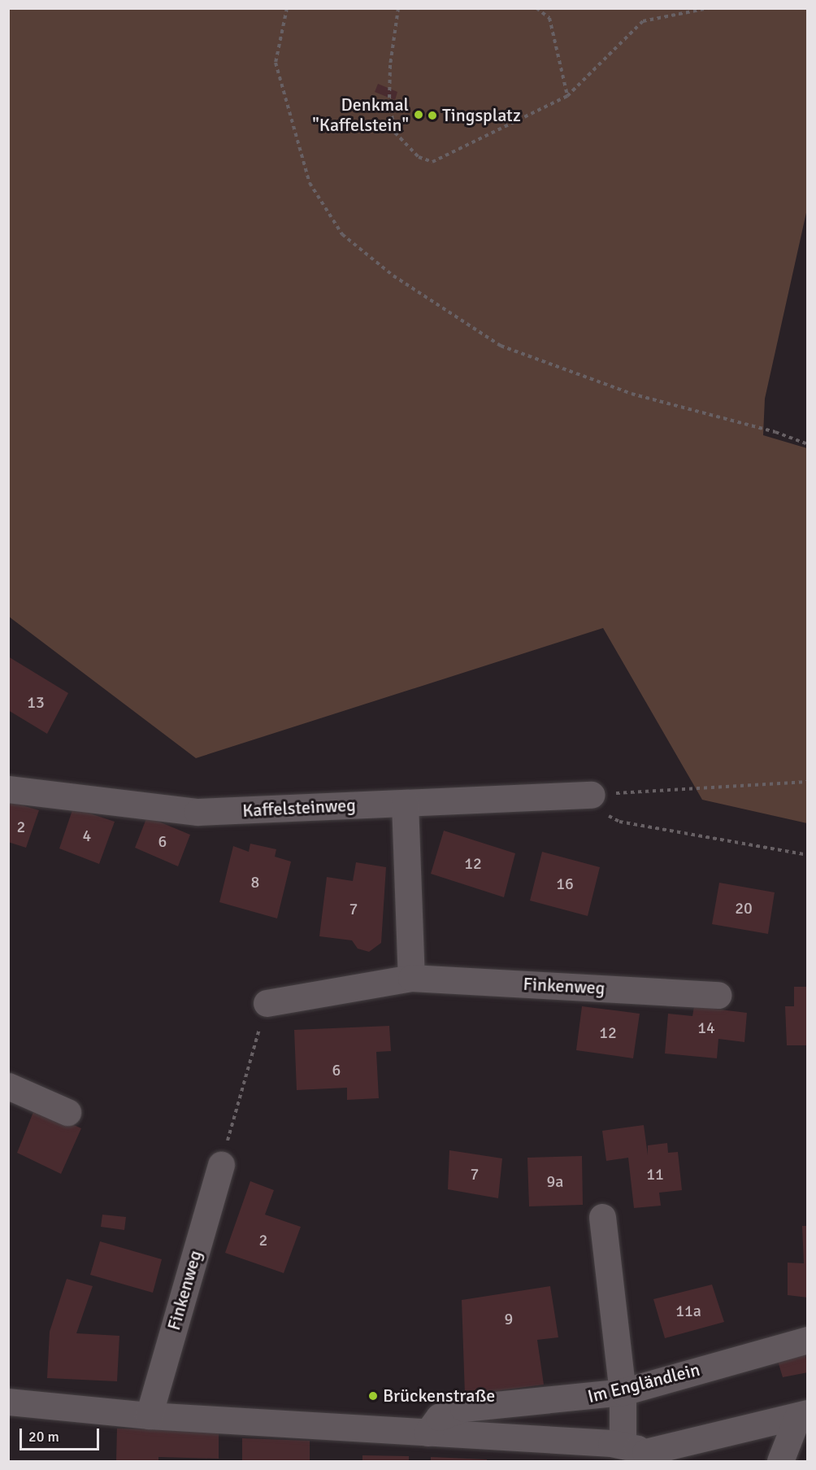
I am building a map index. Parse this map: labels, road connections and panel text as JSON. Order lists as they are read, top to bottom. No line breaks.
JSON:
{"streets":{"street":["Kaffelsteinweg","Finkenweg","Im Engländlein"]},"places":["Denkmal \"Kaffelstein\"","Tingsplatz","Brückenstraße"],"house_numbers":["13","2","4","6","12","8","16","20","7","14","12","6","7","11","9a","2","11a","9"],"scale_bar":"20 m"}
